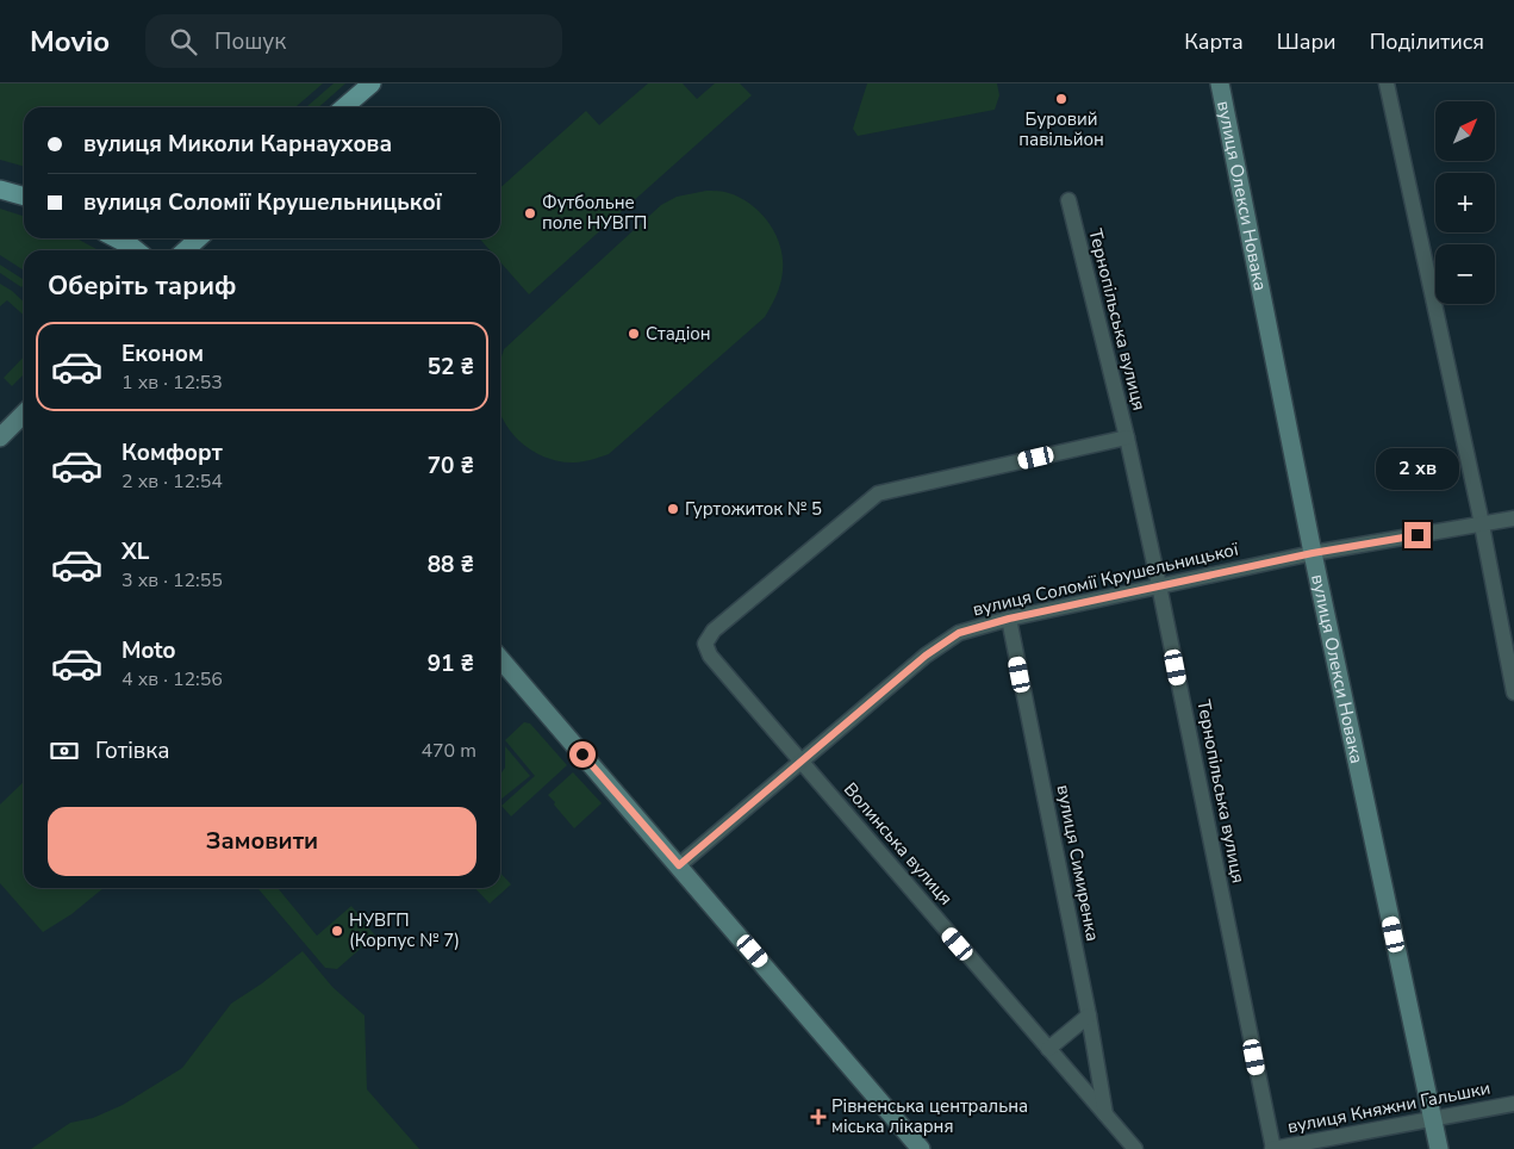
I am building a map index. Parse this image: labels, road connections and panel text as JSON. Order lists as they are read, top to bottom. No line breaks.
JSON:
{"streets":{"main road":["вулиця Олекси Новака"],"street":["Тернопільська вулиця","вулиця Соломії Крушельницької","Волинська вулиця","вулиця Симиренка","вулиця Княжни Гальшки"]},"crossings":[["вулиця Олекси Новака","вулиця Соломії Крушельницької"],["вулиця Олекси Новака","вулиця Княжни Гальшки"],["Тернопільська вулиця","вулиця Соломії Крушельницької"],["Тернопільська вулиця","Волинська вулиця"],["Тернопільська вулиця","вулиця Княжни Гальшки"],["вулиця Соломії Крушельницької","Волинська вулиця"],["вулиця Соломії Крушельницької","вулиця Симиренка"],["Волинська вулиця","вулиця Симиренка"]],"places":{"other":["Буровий павільйон","Футбольне поле НУВГП","Стадіон","Гуртожиток № 5","НУВГП (Корпус № 7)"],"health":["Рівненська центральна міська лікарня"]},"north":"top right","page":{"header":"Movio","search":"Пошук","nav":["Карта","Шари","Поділитися"],"map_buttons":["+","−"],"banner":["вулиця Миколи Карнаухова","вулиця Соломії Крушельницької"],"heading":"Оберіть тариф","list":[{"name":"Економ","note":"1 хв · 12:53","value":"52 ₴"},{"name":"Комфорт","note":"2 хв · 12:54","value":"70 ₴"},{"name":"XL","note":"3 хв · 12:55","value":"88 ₴"},{"name":"Moto","note":"4 хв · 12:56","value":"91 ₴"}],"bubble":"2 хв","pay":["Готівка","470 m"],"buttons":"Замовити"}}
